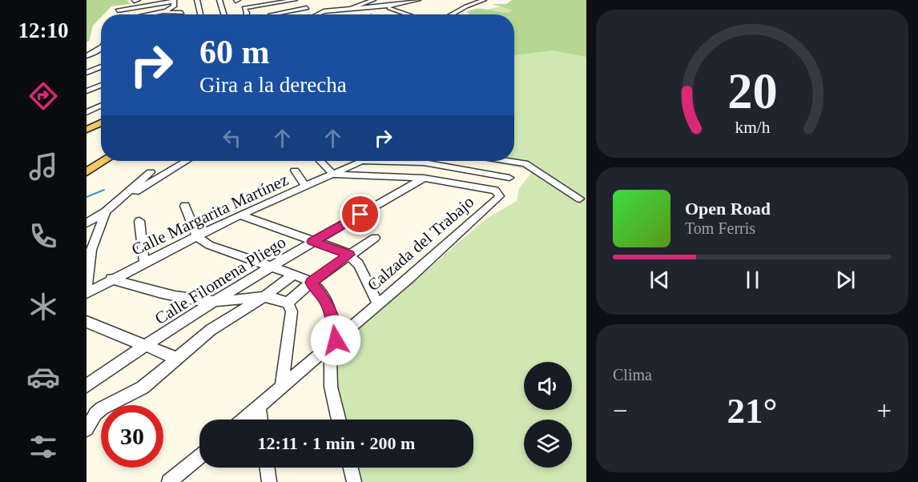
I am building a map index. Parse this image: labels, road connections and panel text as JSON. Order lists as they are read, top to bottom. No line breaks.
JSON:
{"streets":{"street":["Calle Margarita Martínez","Calzada del Trabajo","Calle Filomena Pliego"]},"crossings":[["Calle Margarita Martínez","Calzada del Trabajo"],["Calzada del Trabajo","Calle Filomena Pliego"]],"page":{"tabs":"12:10","turn":["60 m","Gira a la derecha"],"song":["Open Road","Tom Ferris"],"tile":"Clima","heat":["−","21°","+"],"limit":"30","trip":"12:11 · 1 min · 200 m","gauge":["20","km/h"]}}
